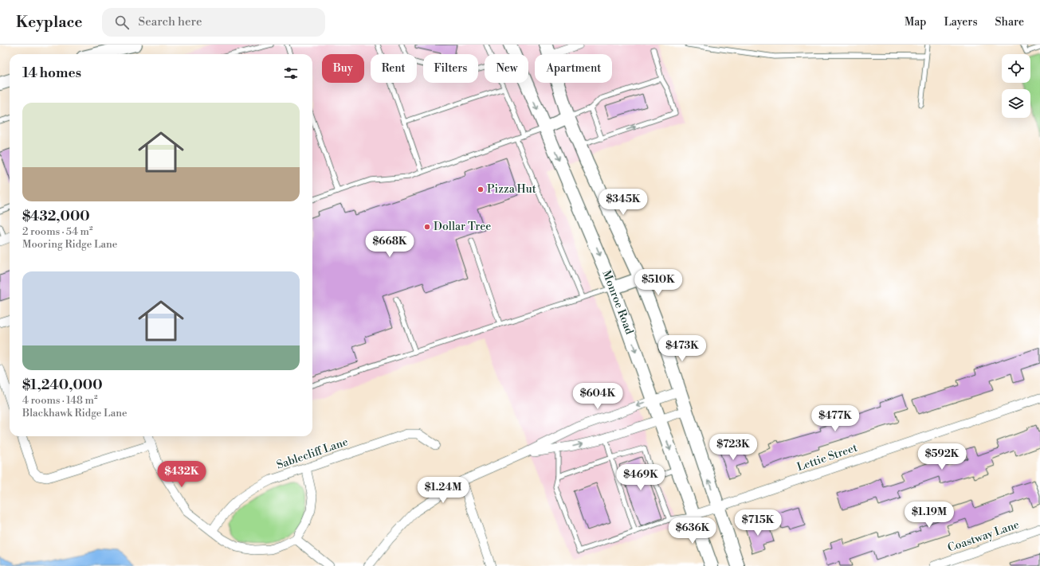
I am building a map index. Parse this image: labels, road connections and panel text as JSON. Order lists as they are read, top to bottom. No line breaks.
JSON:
{"streets":{"main road":["Monroe Road"],"street":["Sablecliff Lane","Lettie Street","Coastway Lane"]},"crossings":[["Monroe Road","Lettie Street"]],"places":["Pizza Hut","Dollar Tree"],"page":{"header":"Keyplace","search":"Search here","nav":["Map","Layers","Share"],"chip":["Buy","Rent","Filters","New","Apartment"],"heading":"14 homes","list":[{"name":"$432,000","note":"2 rooms · 54 m² · Mooring Ridge Lane"},{"name":"$1,240,000","note":"4 rooms · 148 m² · Blackhawk Ridge Lane"}],"price":["$345K","$668K","$510K","$473K","$604K","$477K","$723K","$592K","$432K","$469K","$1.24M","$1.19M","$715K","$636K"]}}
